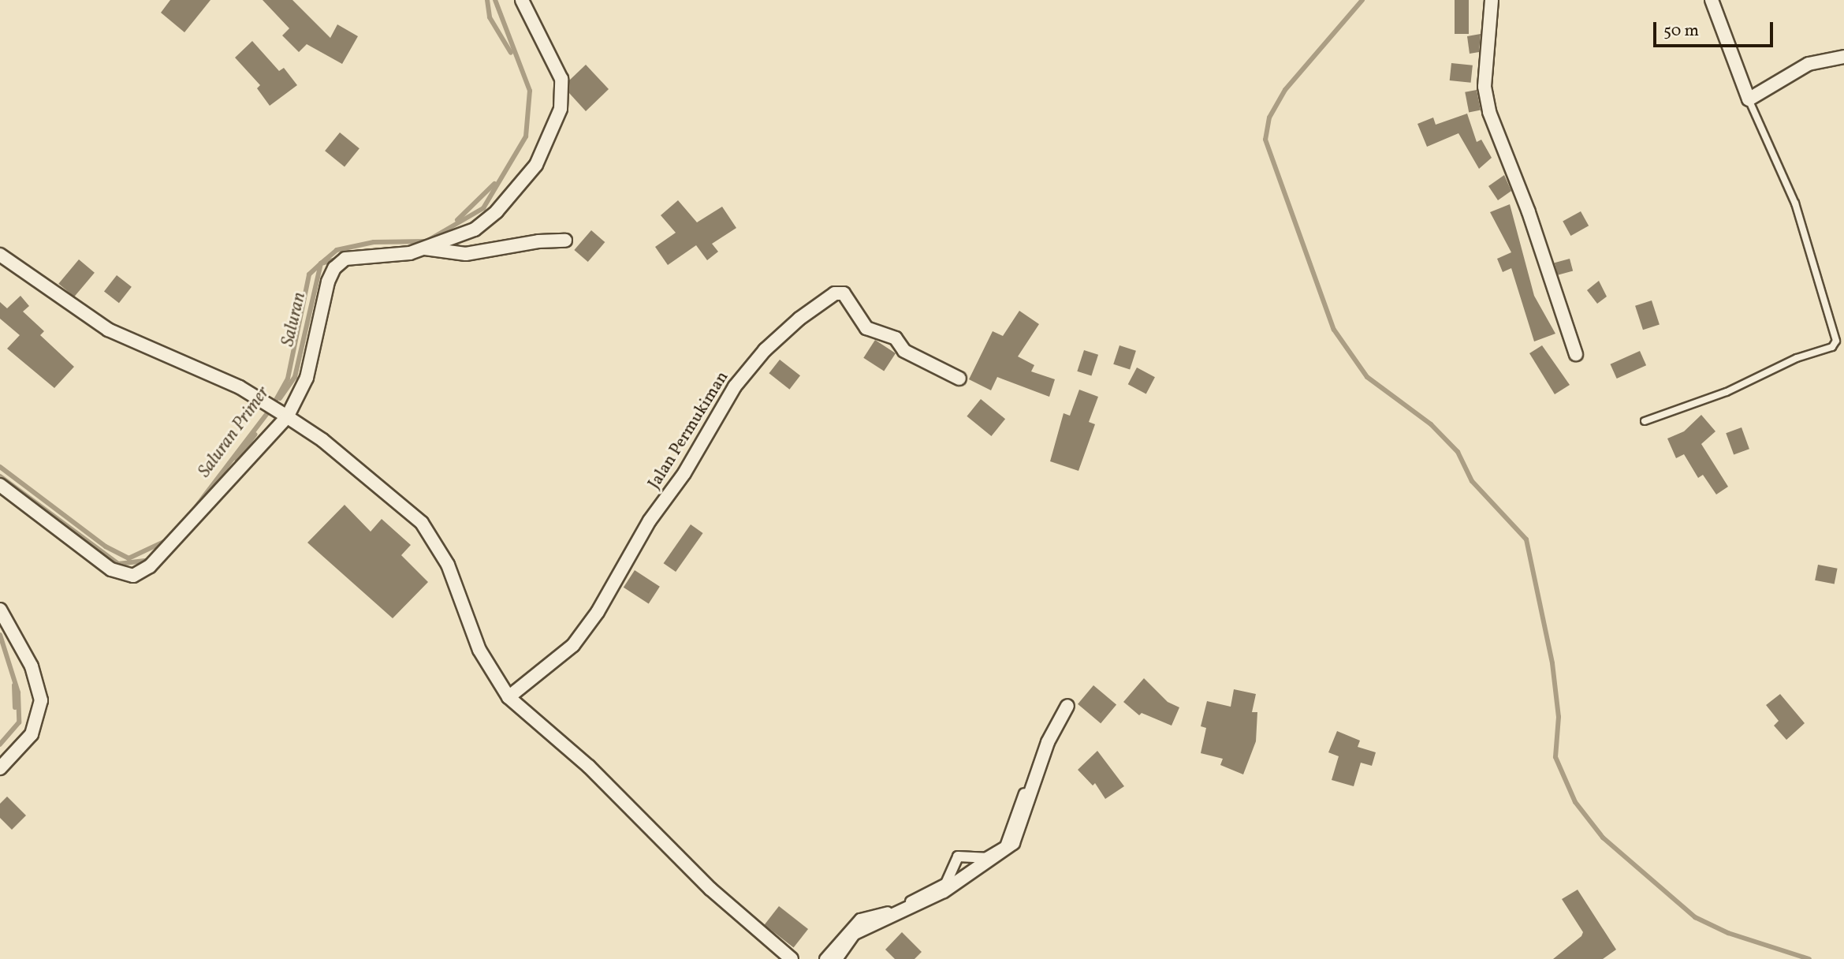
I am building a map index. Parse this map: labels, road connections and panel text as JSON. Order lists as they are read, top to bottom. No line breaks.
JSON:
{"streets":{"street":["Jalan Permukiman"]},"water":["Saluran","Saluran Primer"],"scale_bar":"50 m"}
